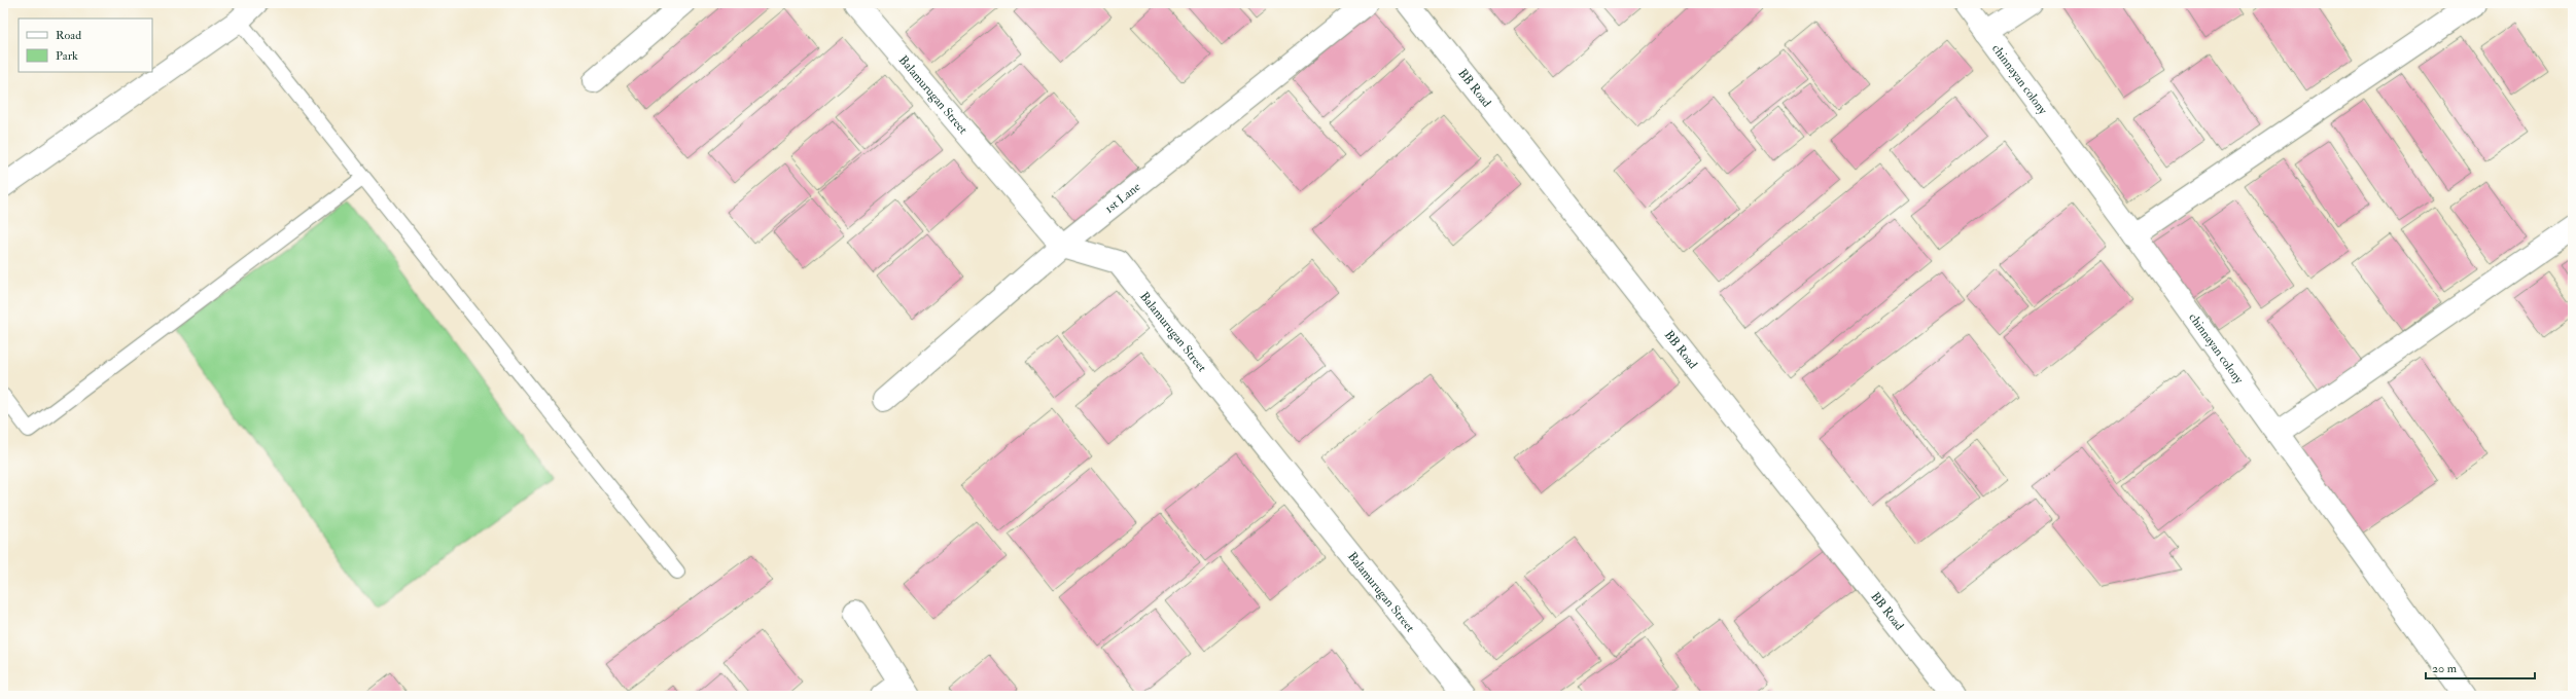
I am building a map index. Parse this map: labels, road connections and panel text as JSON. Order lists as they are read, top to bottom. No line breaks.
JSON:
{"streets":{"street":["chinnayan colony","BB Road","Balamurugan Street","1st Lane"]},"crossings":[["Balamurugan Street","1st Lane"]],"legend":["Road","Park"],"scale_bar":"20 m"}
